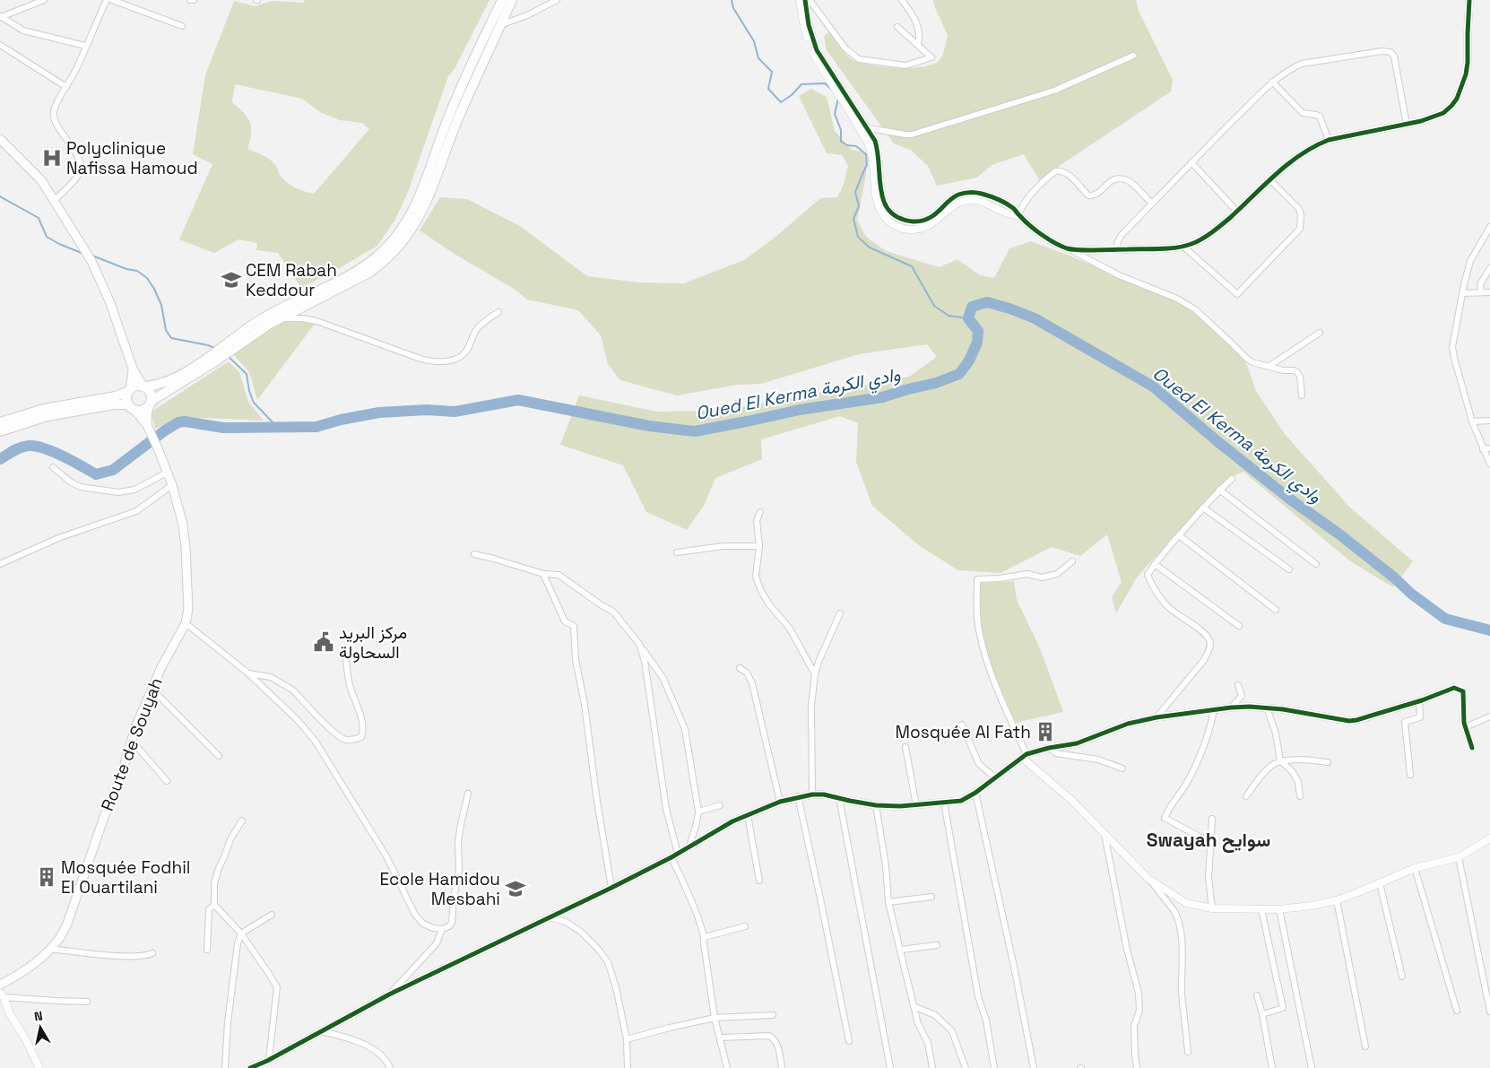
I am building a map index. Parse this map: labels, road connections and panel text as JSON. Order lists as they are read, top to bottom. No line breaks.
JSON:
{"streets":{"main road":["Route de Souyah"]},"districts":["Swayah سوايح"],"water":["Oued El Kerma وادي الكرمة"],"places":{"hospital":["Polyclinique Nafissa Hamoud"],"school or university":["CEM Rabah Keddour","Ecole Hamidou Mesbahi"],"public building":["مركز البريد السحاولة"],"building":["Mosquée Al Fath","Mosquée Fodhil El Ouartilani"]},"north":"top"}
